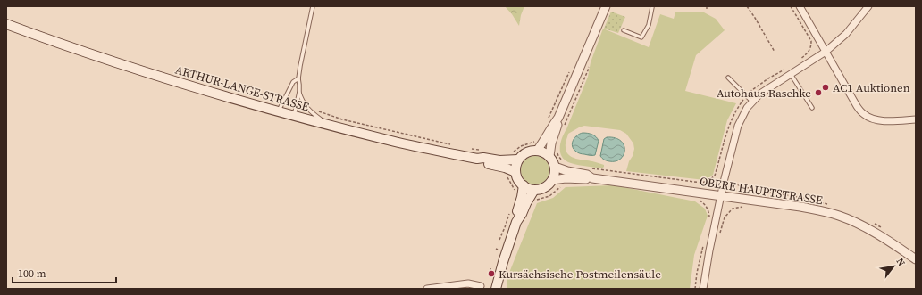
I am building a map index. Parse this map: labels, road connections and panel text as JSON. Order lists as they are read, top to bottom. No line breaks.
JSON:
{"streets":{"main road":["ARTHUR-LANGE-STRASSE"],"street":["OBERE HAUPTSTRASSE"]},"crossings":[["ARTHUR-LANGE-STRASSE","OBERE HAUPTSTRASSE"]],"places":["AC1 Auktionen","Autohaus Raschke","Kursächsische Postmeilensäule"],"scale_bar":"100 m","north":"top right"}
